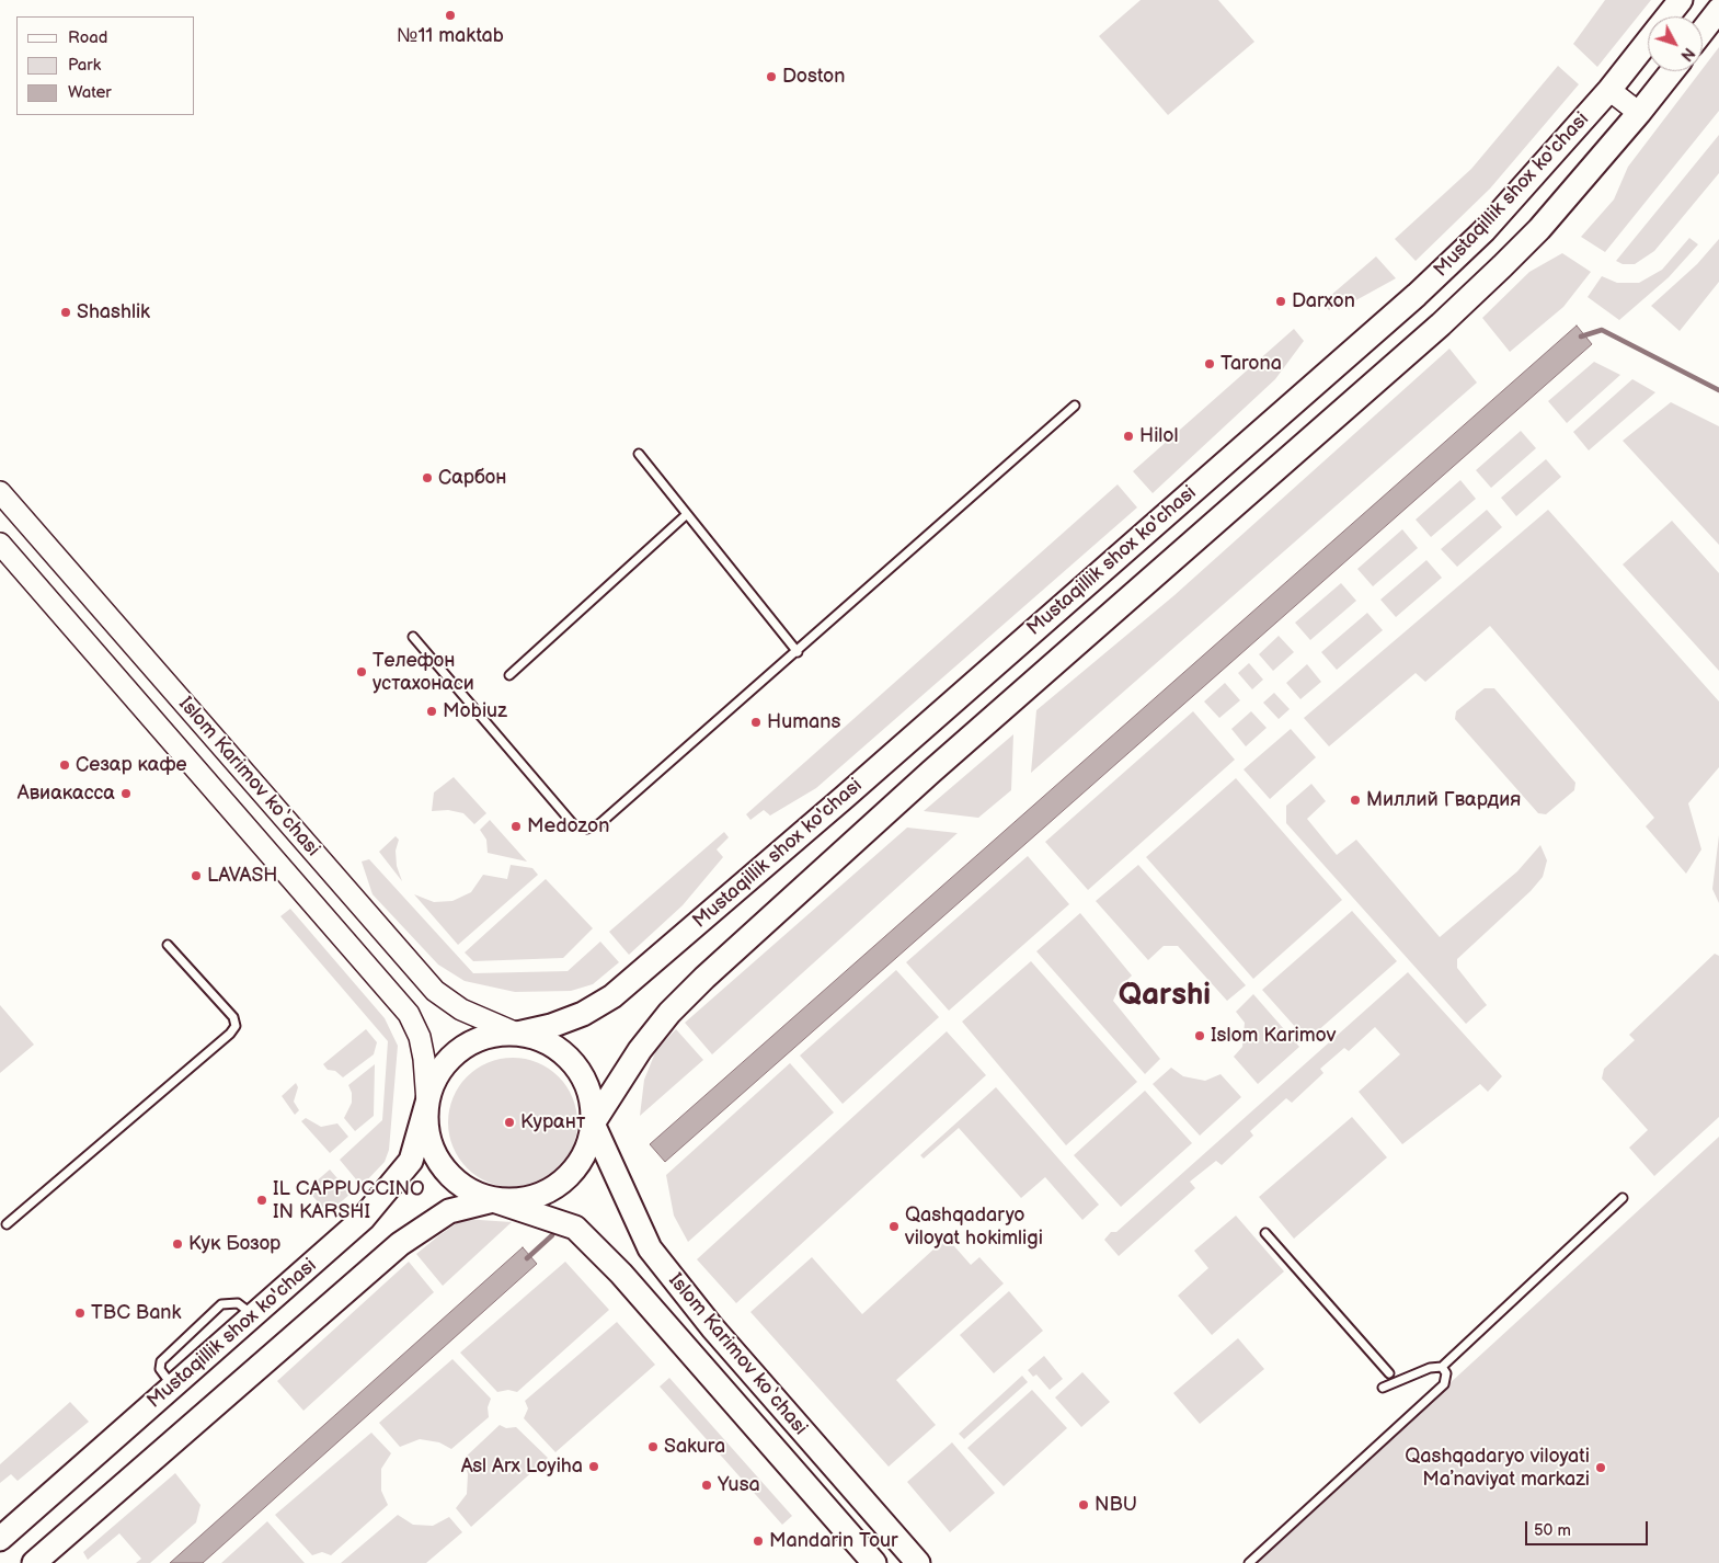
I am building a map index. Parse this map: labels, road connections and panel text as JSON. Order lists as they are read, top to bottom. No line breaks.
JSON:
{"streets":{"main road":["Mustaqillik shox ko'chasi","Islom Karimov ko‘chasi"]},"crossings":[["Mustaqillik shox ko'chasi","Islom Karimov ko‘chasi"]],"districts":["Qarshi"],"places":["№11 maktab","Doston","Darxon","Shashlik","Tarona","Hilol","Сарбон","Телефон устахонаси","Mobiuz","Humans","Сезар кафе","Авиакасса","Миллий Гвардия","Medozon","LAVASH","Islom Karimov","Курант","IL CAPPUCCINO IN KARSHI","Qashqadaryo viloyat hokimligi","Кук Бозор","TBC Bank","Sakura","Asl Arx Loyiha","Qashqadaryo viloyati Maʼnaviyat markazi","Yusa","NBU","Mandarin Tour"],"legend":["Road","Park","Water"],"scale_bar":"50 m","north":"bottom right"}
